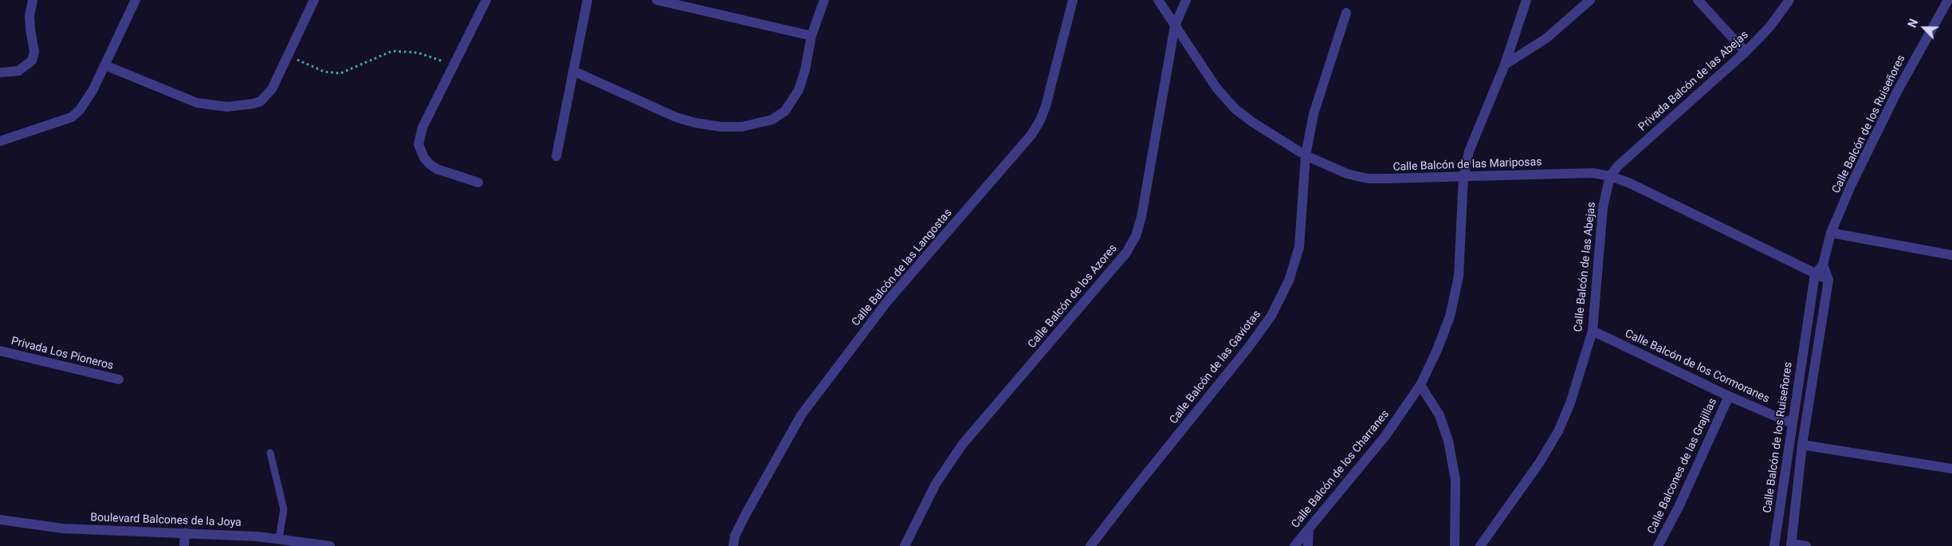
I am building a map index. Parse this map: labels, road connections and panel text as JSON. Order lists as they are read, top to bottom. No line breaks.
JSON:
{"streets":{"street":["Privada Balcón de las Abejas","Calle Balcón de los Ruiseñores","Calle Balcón de las Mariposas","Calle Balcón de las Abejas","Calle Balcón de las Langostas","Calle Balcón de los Azores","Privada Los Pioneros","Calle Balcón de los Cormoranes","Calle Balcón de las Gaviotas","Calle Balcones de las Grajillas","Calle Balcón de los Charranes","Boulevard Balcones de la Joya"]},"crossings":[["Privada Balcón de las Abejas","Calle Balcón de las Mariposas"],["Privada Balcón de las Abejas","Calle Balcón de las Abejas"],["Calle Balcón de los Ruiseñores","Calle Balcón de las Mariposas"],["Calle Balcón de los Ruiseñores","Calle Balcón de los Cormoranes"],["Calle Balcón de las Mariposas","Calle Balcón de las Abejas"],["Calle Balcón de las Mariposas","Calle Balcón de los Azores"],["Calle Balcón de las Mariposas","Calle Balcón de las Gaviotas"],["Calle Balcón de las Mariposas","Calle Balcón de los Charranes"],["Calle Balcón de las Abejas","Calle Balcón de los Cormoranes"],["Calle Balcón de los Cormoranes","Calle Balcones de las Grajillas"]],"north":"top left"}
